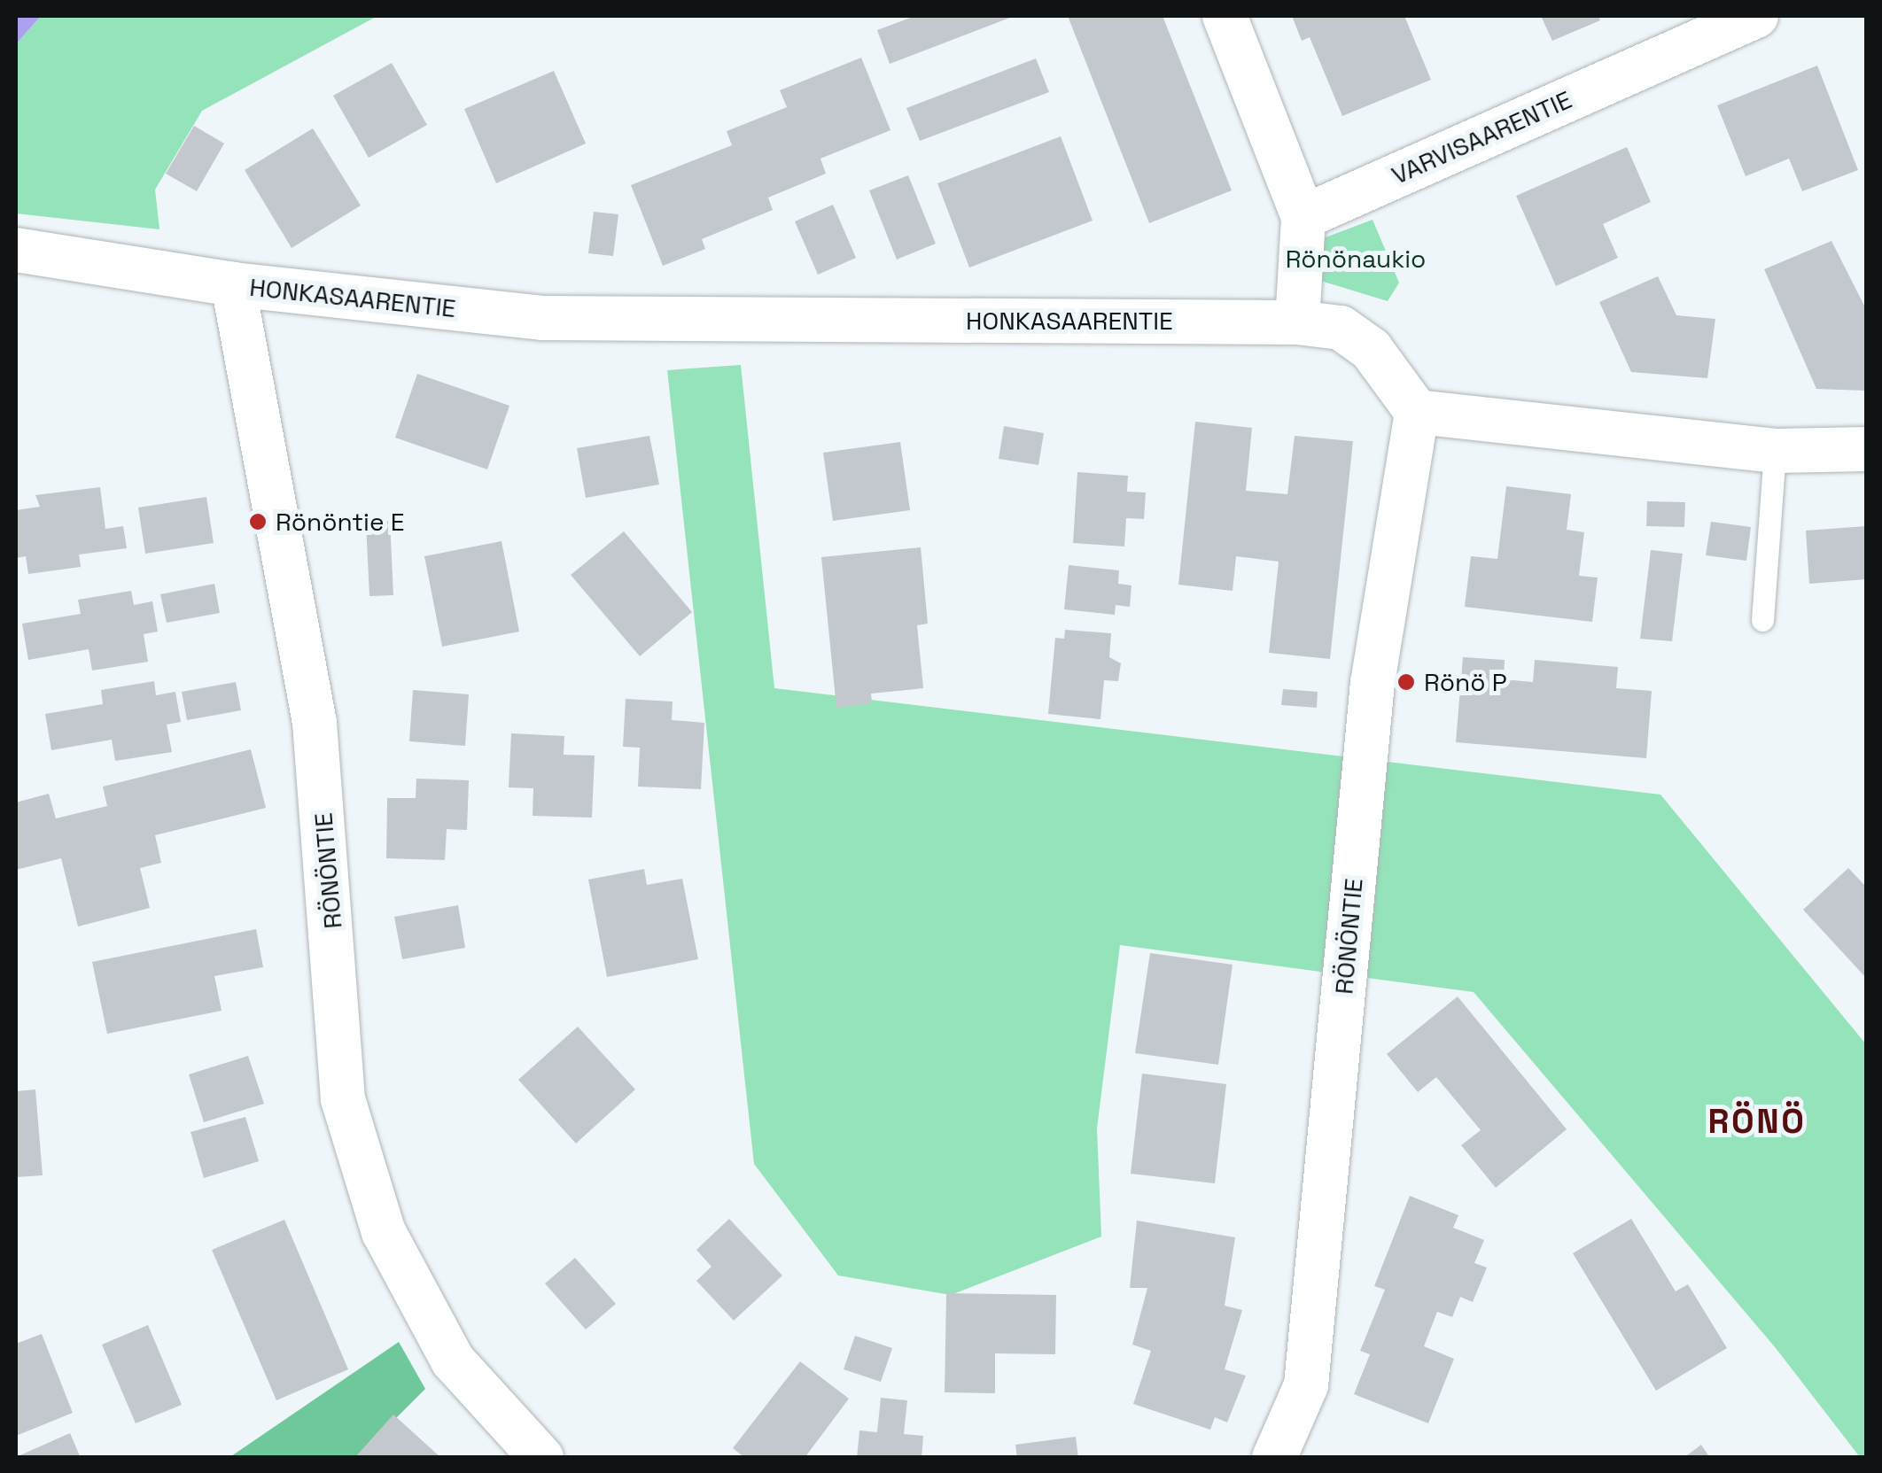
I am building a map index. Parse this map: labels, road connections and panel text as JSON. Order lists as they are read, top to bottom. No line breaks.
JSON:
{"streets":{"street":["VARVISAARENTIE","HONKASAARENTIE","RÖNÖNTIE"]},"crossings":[["HONKASAARENTIE","RÖNÖNTIE"]],"districts":["RÖNÖ"],"parks":["Rönönaukio"],"places":["Rönöntie E","Rönö P"]}
